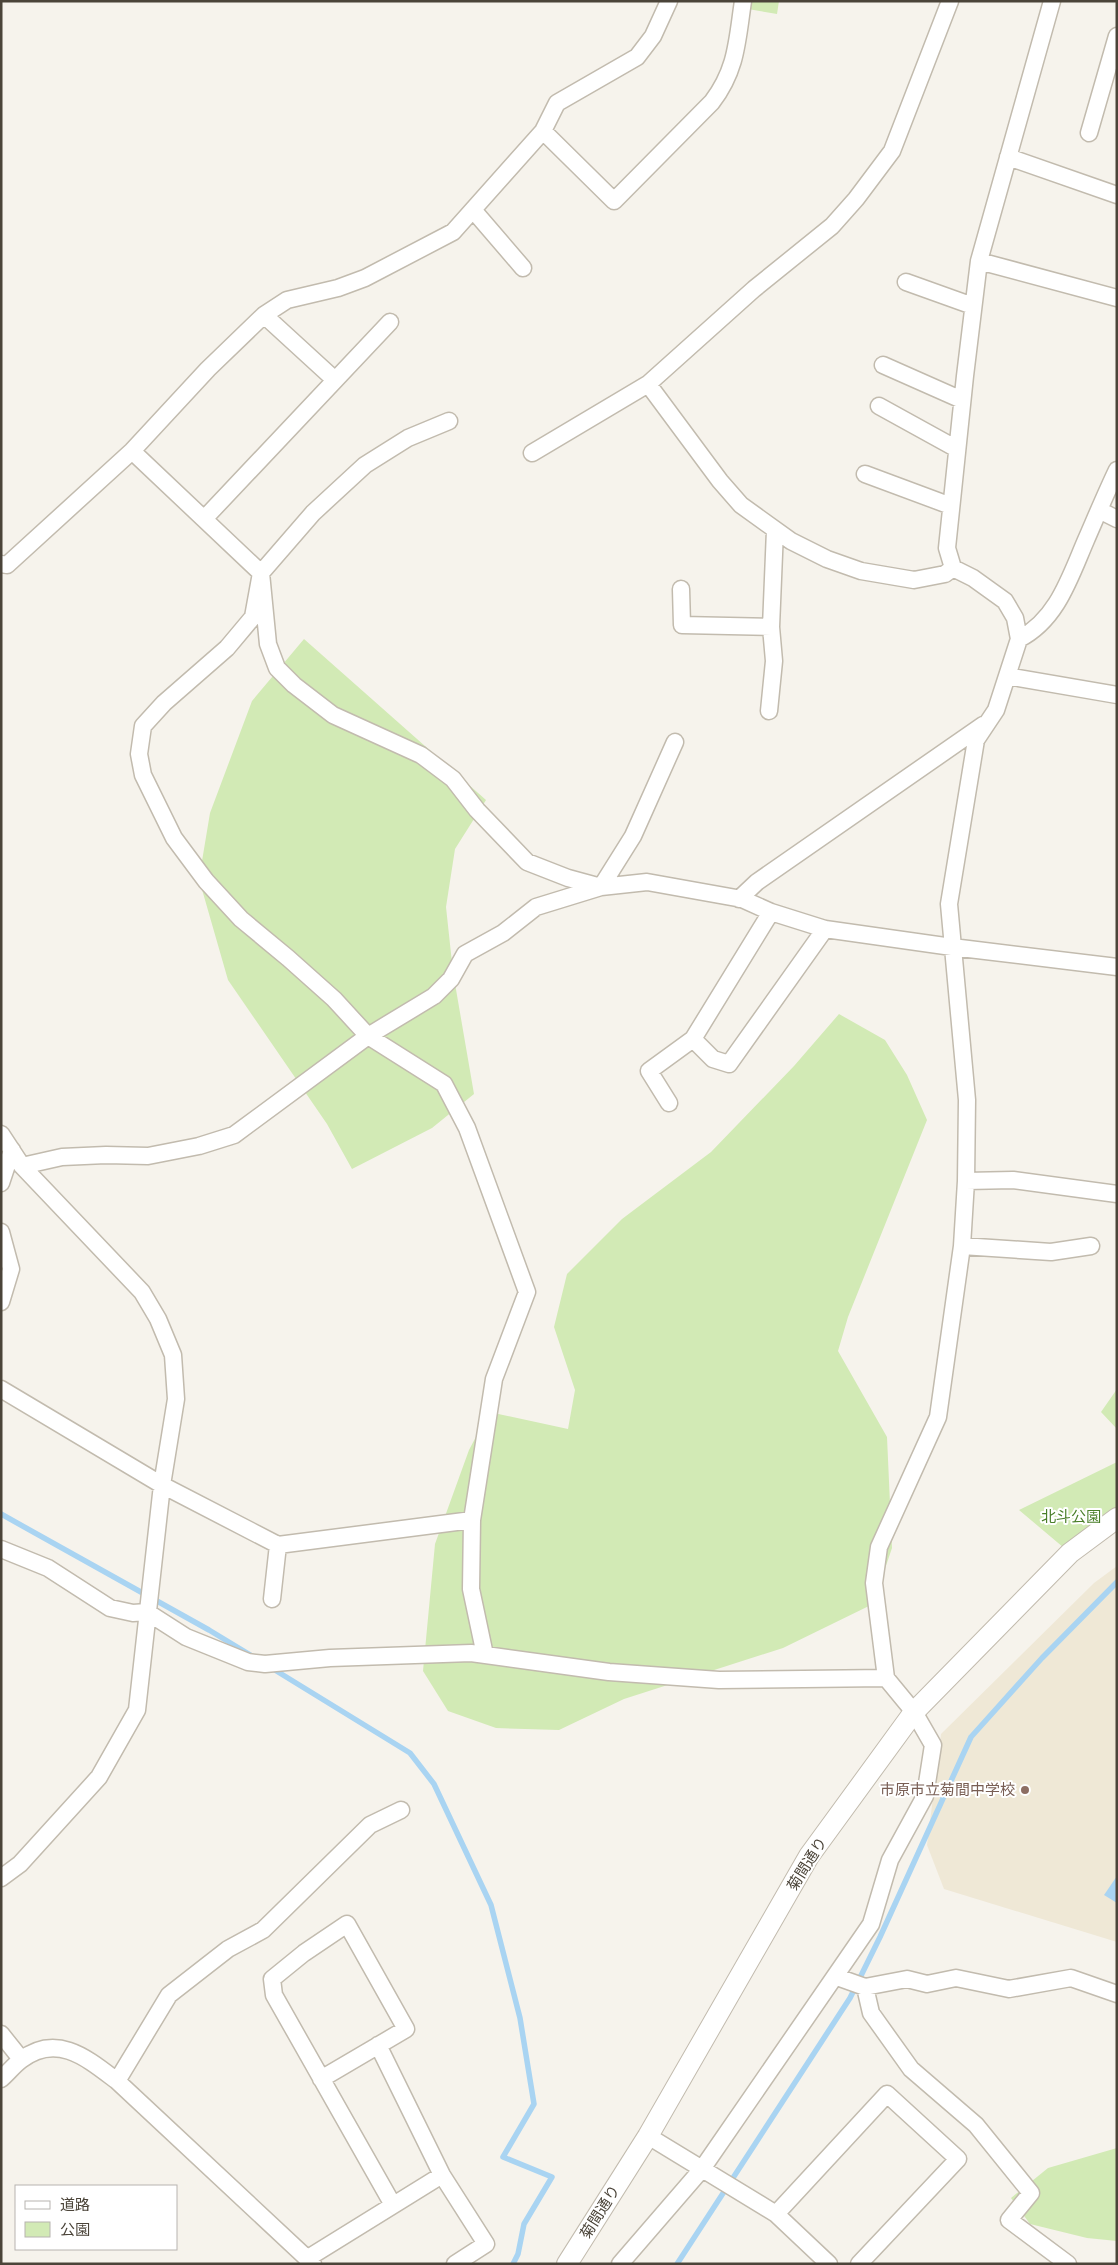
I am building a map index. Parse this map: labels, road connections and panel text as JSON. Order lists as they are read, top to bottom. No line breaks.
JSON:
{"streets":{"street":["菊間通り"]},"parks":["北斗公園"],"places":["市原市立菊間中学校"],"legend":["道路","公園"]}
